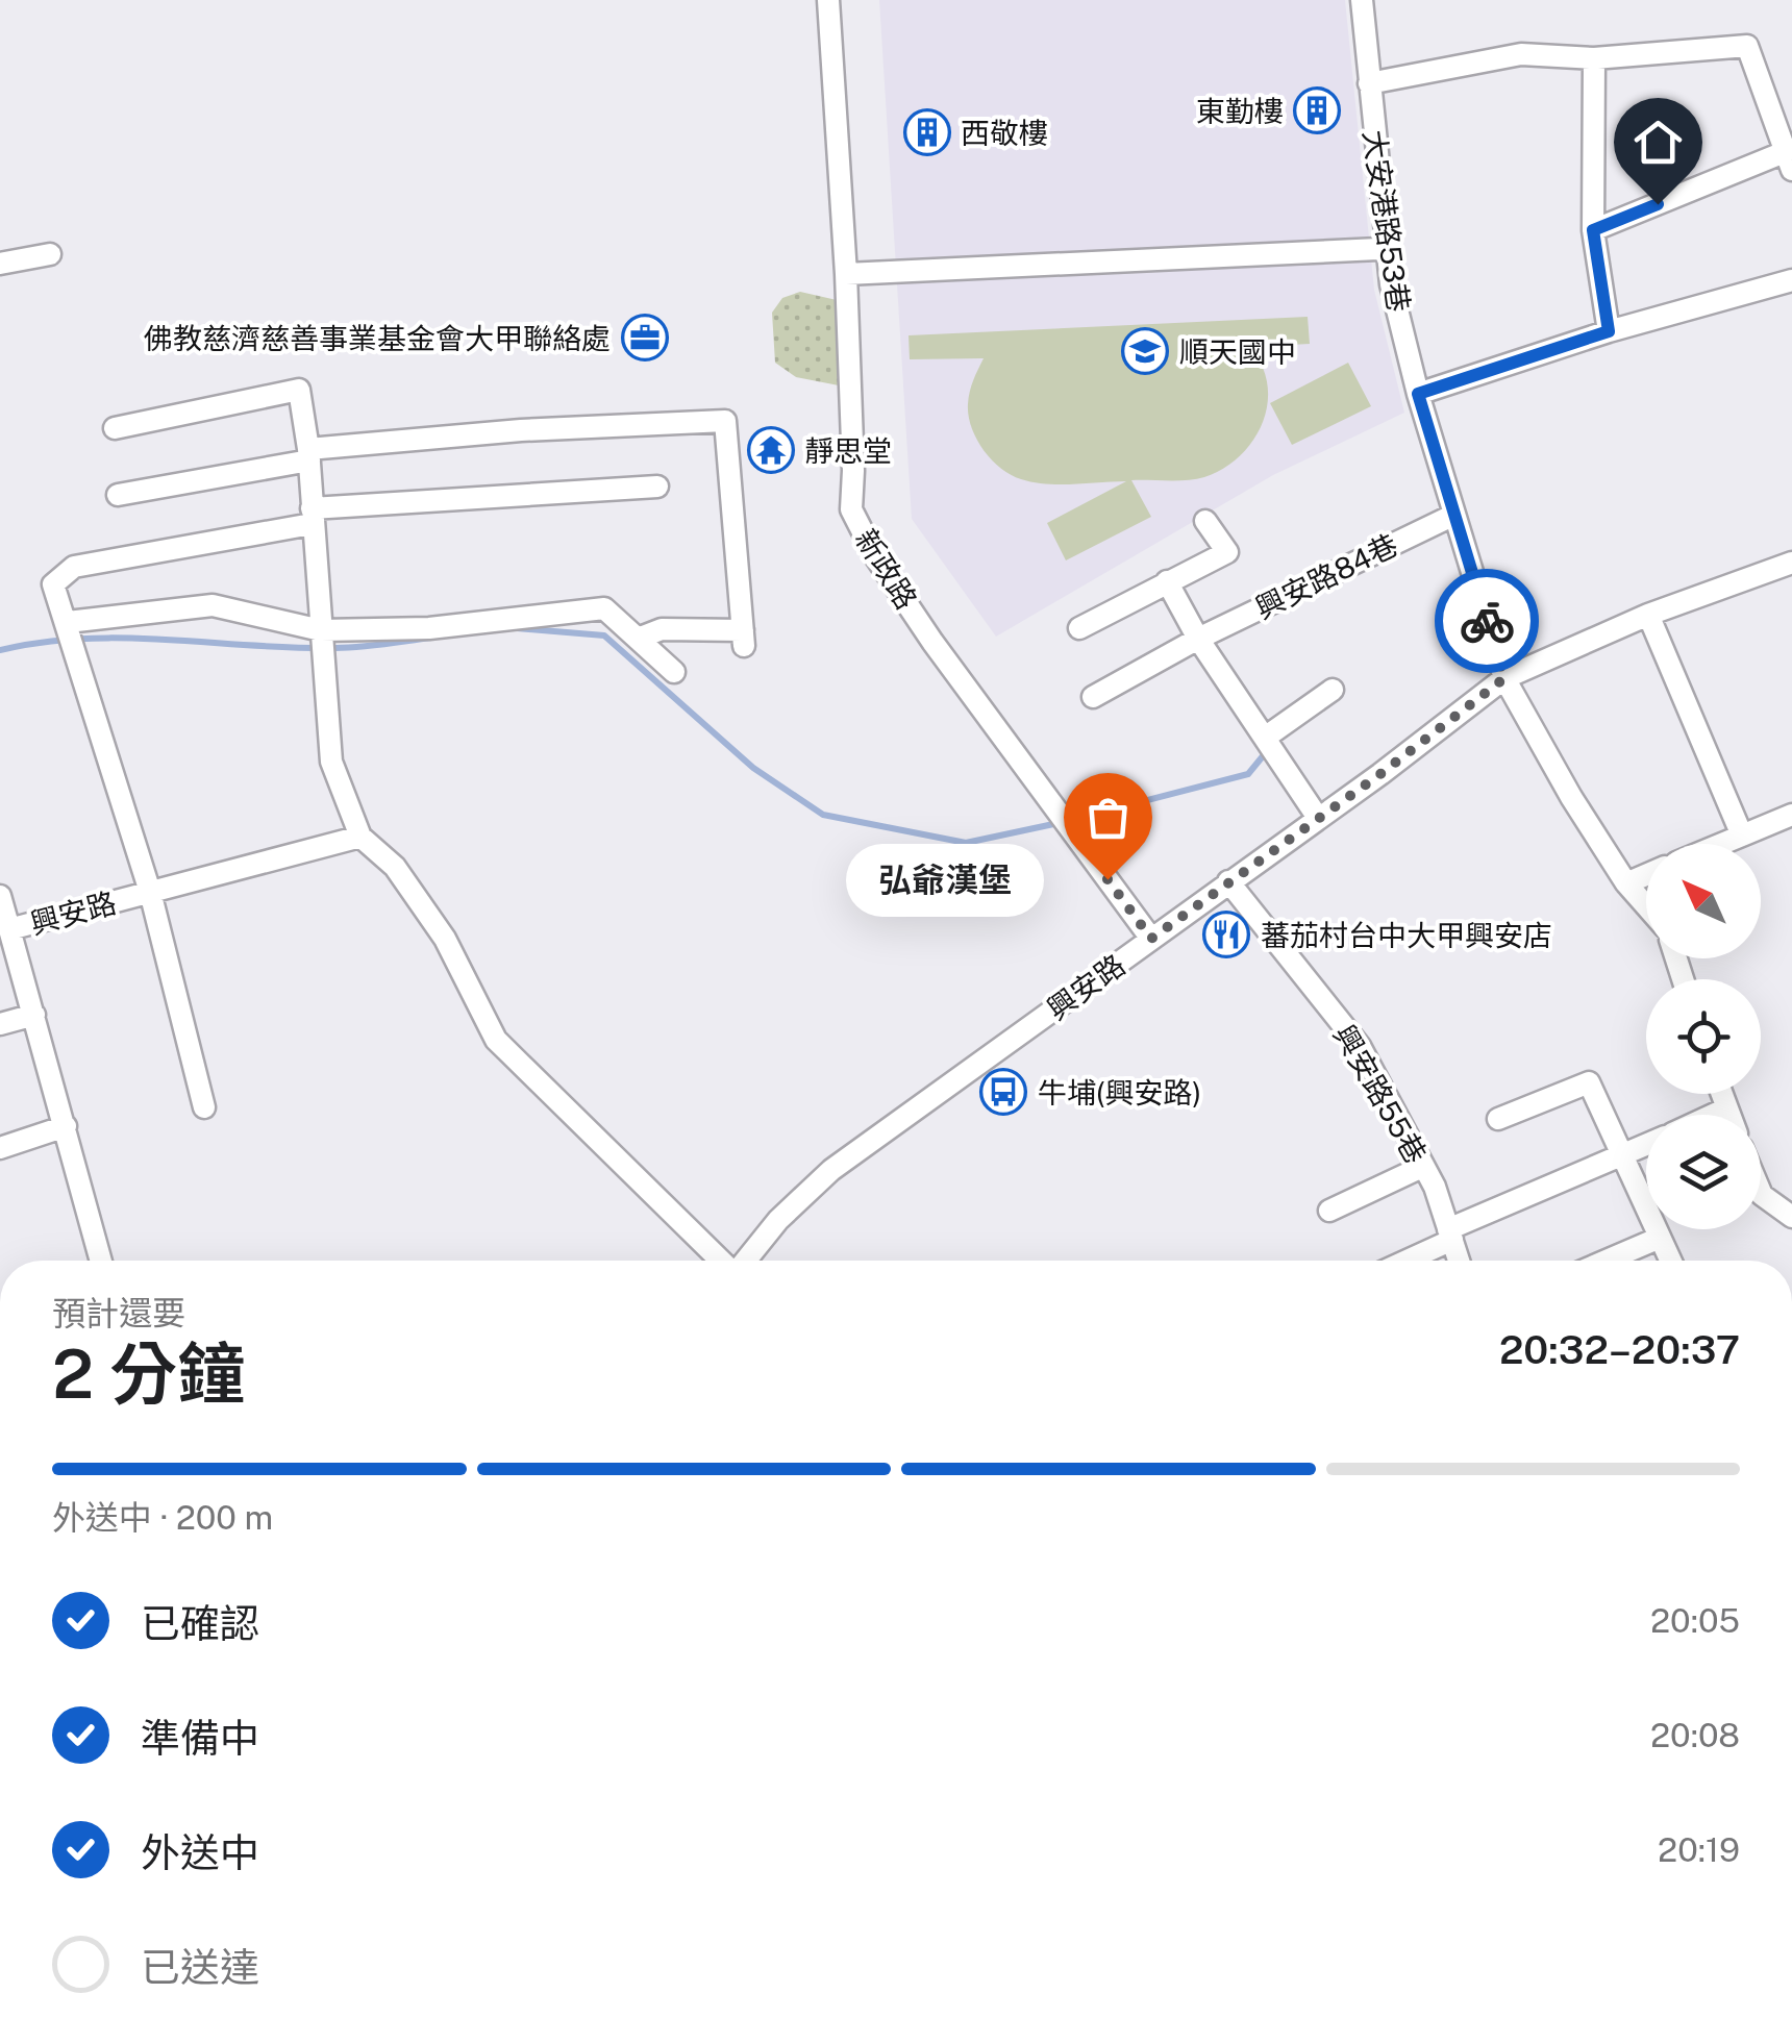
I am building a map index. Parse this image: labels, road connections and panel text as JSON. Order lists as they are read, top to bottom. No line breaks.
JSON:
{"streets":{"street":["大安港路53巷","新政路","興安路84巷","興安路","興安路55巷"]},"crossings":[["大安港路53巷","興安路84巷"],["大安港路53巷","興安路"],["新政路","興安路"],["興安路","興安路55巷"]],"places":{"building":["東勤樓","西敬樓"],"office":["佛教慈濟慈善事業基金會大甲聯絡處"],"school or university":["順天國中"],"temple":["靜思堂"],"other":["弘爺漢堡"],"restaurant":["蕃茄村台中大甲興安店"],"bus stop":["牛埔(興安路)"]},"north":"top left","page":{"bubble":"弘爺漢堡","heading":["2 分鐘","預計還要","20:32–20:37"],"bar":"外送中 · 200 m","list":[["已確認","20:05"],["準備中","20:08"],["外送中","20:19"],"已送達"]}}
